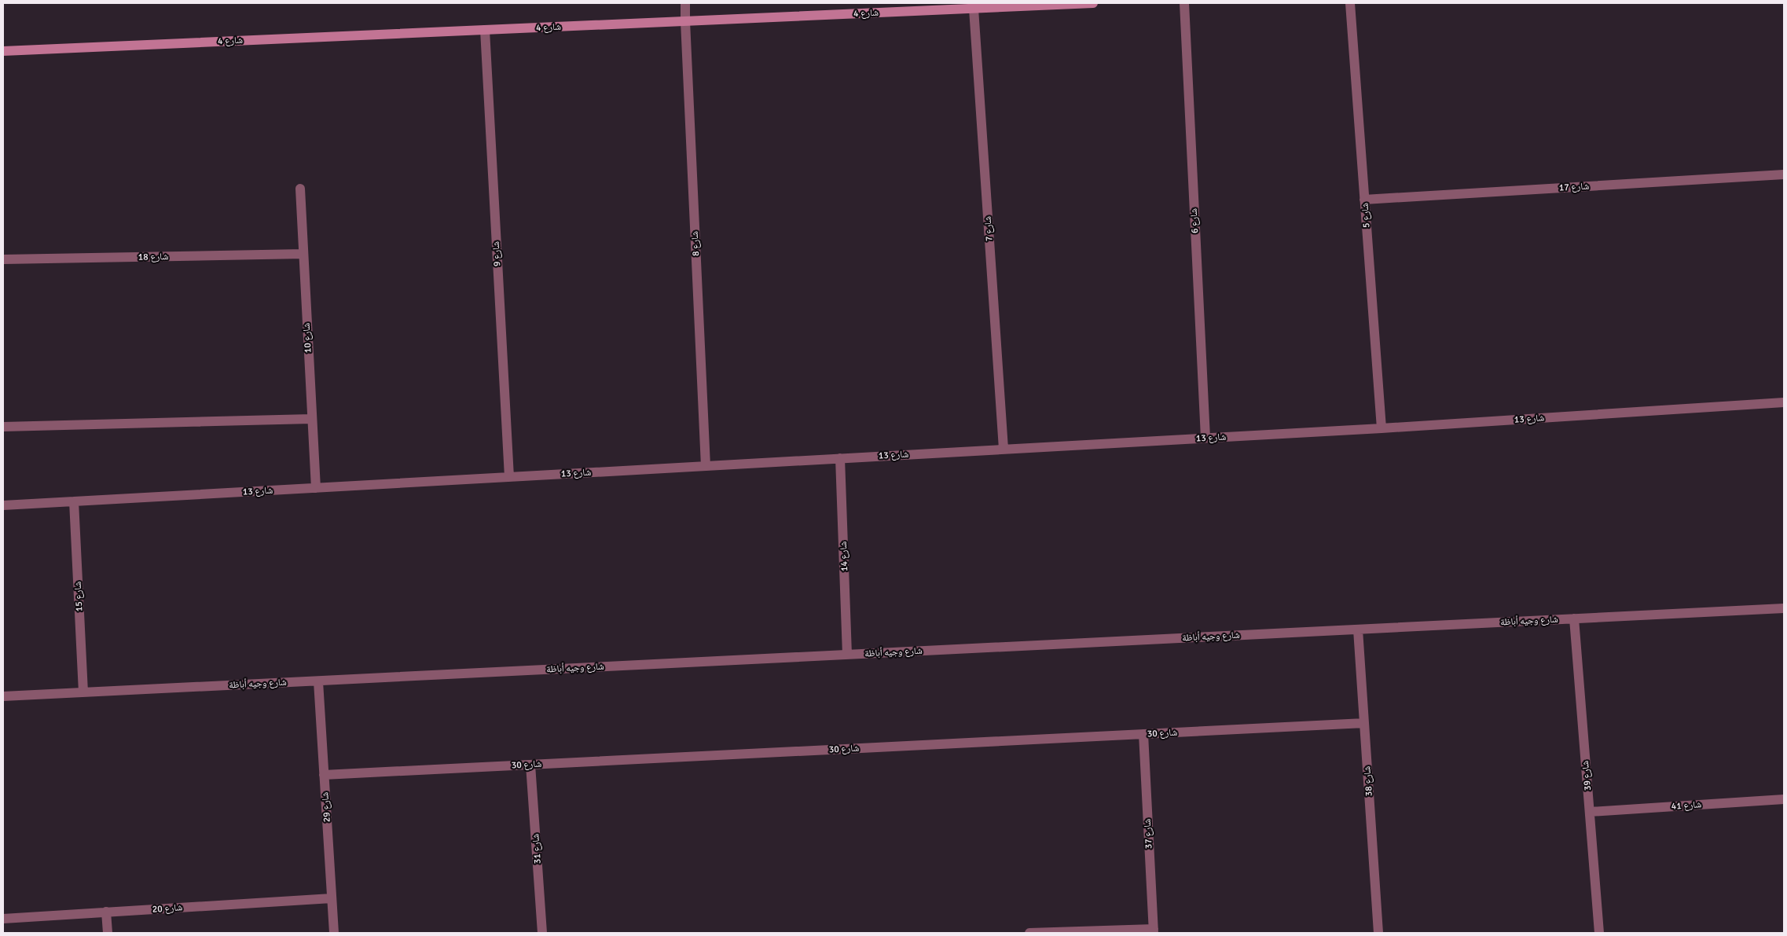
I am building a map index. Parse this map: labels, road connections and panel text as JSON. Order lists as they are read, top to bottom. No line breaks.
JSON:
{"streets":{"street":["شارع 4","شارع 17","شارع 5","شارع 6","شارع 7","شارع 8","شارع 9","شارع 18","شارع 10","شارع 13","شارع 14","شارع 15","شارع وجيه أباظة","شارع 30","شارع 39","شارع 38","شارع 41","شارع 29","شارع 37","شارع 31","شارع 20"]},"crossings":[["شارع 4","شارع 7"],["شارع 4","شارع 8"],["شارع 4","شارع 9"],["شارع 17","شارع 5"],["شارع 5","شارع 13"],["شارع 6","شارع 13"],["شارع 7","شارع 13"],["شارع 8","شارع 13"],["شارع 9","شارع 13"],["شارع 18","شارع 10"],["شارع 10","شارع 13"],["شارع 13","شارع 14"],["شارع 13","شارع 15"],["شارع 14","شارع وجيه أباظة"],["شارع 15","شارع وجيه أباظة"],["شارع وجيه أباظة","شارع 39"],["شارع وجيه أباظة","شارع 38"],["شارع وجيه أباظة","شارع 29"],["شارع 30","شارع 38"],["شارع 30","شارع 29"],["شارع 30","شارع 37"],["شارع 30","شارع 31"],["شارع 39","شارع 41"],["شارع 29","شارع 20"]]}
